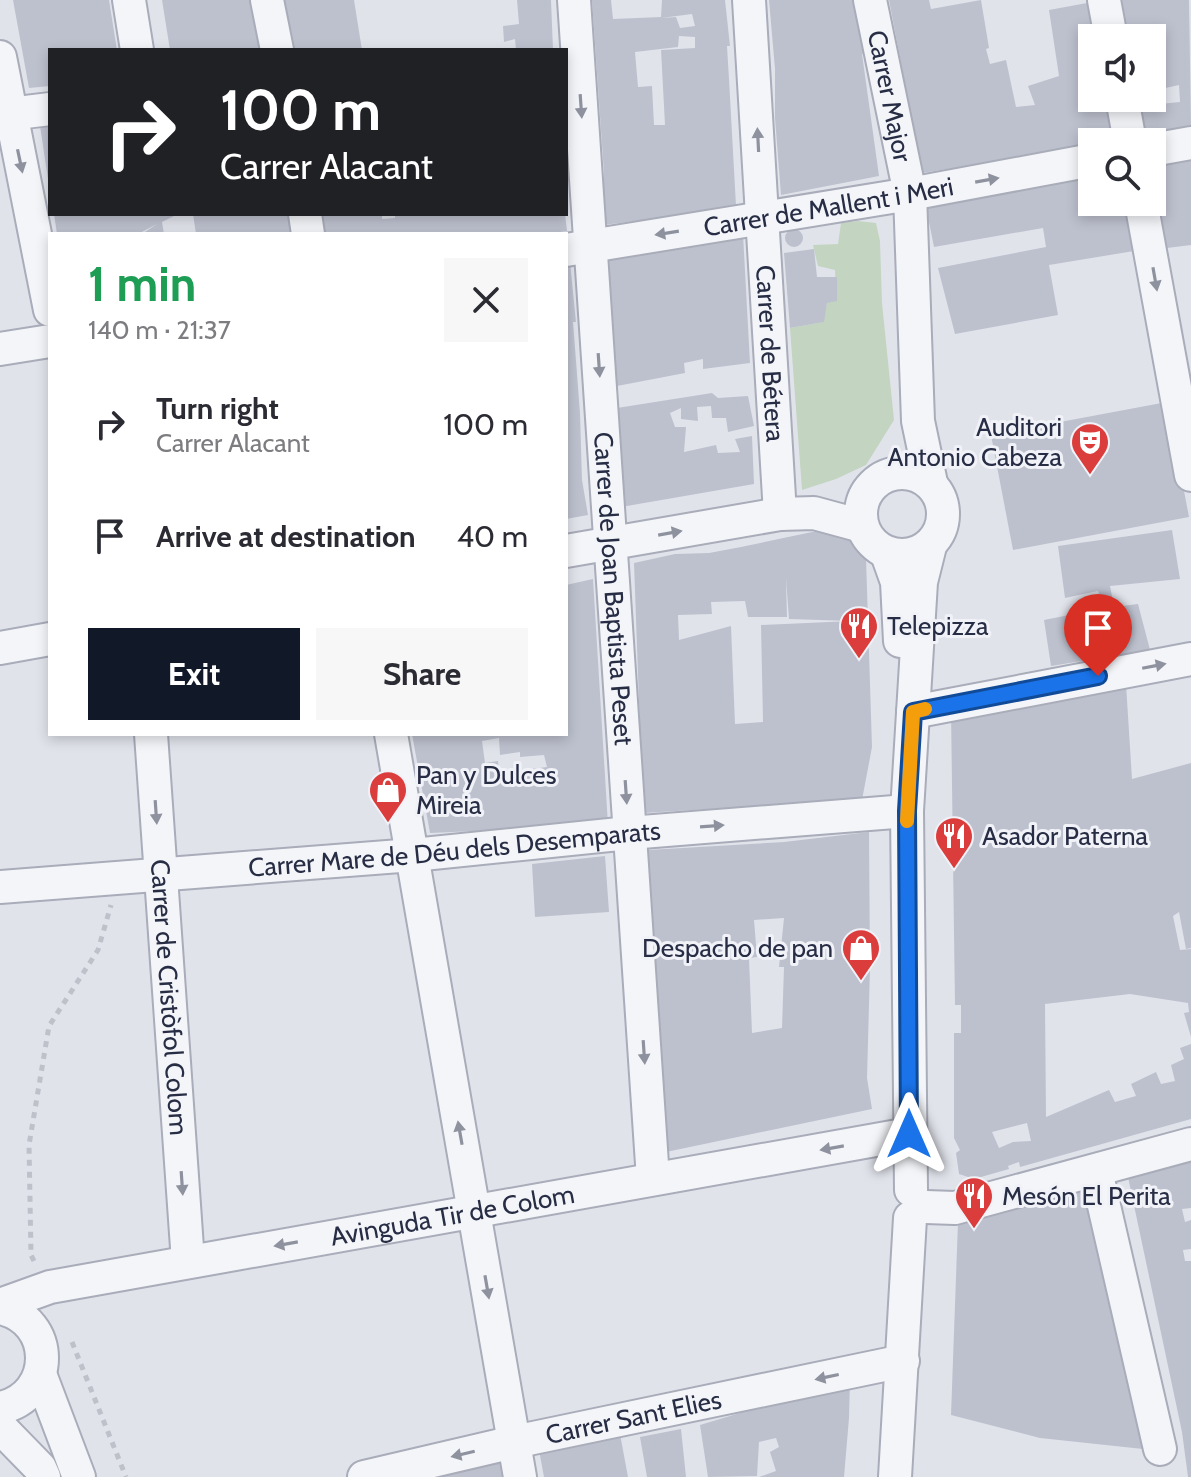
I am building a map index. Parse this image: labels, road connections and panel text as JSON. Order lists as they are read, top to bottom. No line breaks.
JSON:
{"streets":{"street":["Carrer Major","Carrer de Mallent i Meri","Carrer de Bétera","Carrer de Joan Baptista Peset","Carrer Mare de Déu dels Desemparats","Carrer de Cristòfol Colom","Avinguda Tir de Colom","Carrer Sant Elies"]},"crossings":[["Carrer Major","Carrer de Mallent i Meri"],["Carrer de Mallent i Meri","Carrer de Bétera"],["Carrer de Mallent i Meri","Carrer de Joan Baptista Peset"],["Carrer de Joan Baptista Peset","Carrer Mare de Déu dels Desemparats"],["Carrer de Joan Baptista Peset","Avinguda Tir de Colom"],["Carrer Mare de Déu dels Desemparats","Carrer de Cristòfol Colom"],["Carrer de Cristòfol Colom","Avinguda Tir de Colom"]],"one_way":["Carrer de Bétera","Avinguda Tir de Colom","Carrer Sant Elies"],"places":{"theatre":["Auditori Antonio Cabeza"],"restaurant":["Telepizza","Asador Paterna","Mesón El Perita"],"shop":["Pan y Dulces Mireia","Despacho de pan"]},"page":{"turn":["100 m","Carrer Alacant"],"heading":["1 min","140 m · 21:37"],"list":[{"name":"Turn right","note":"Carrer Alacant","value":"100 m"},{"name":"Arrive at destination","value":"40 m"}],"buttons":["Exit","Share"]}}
